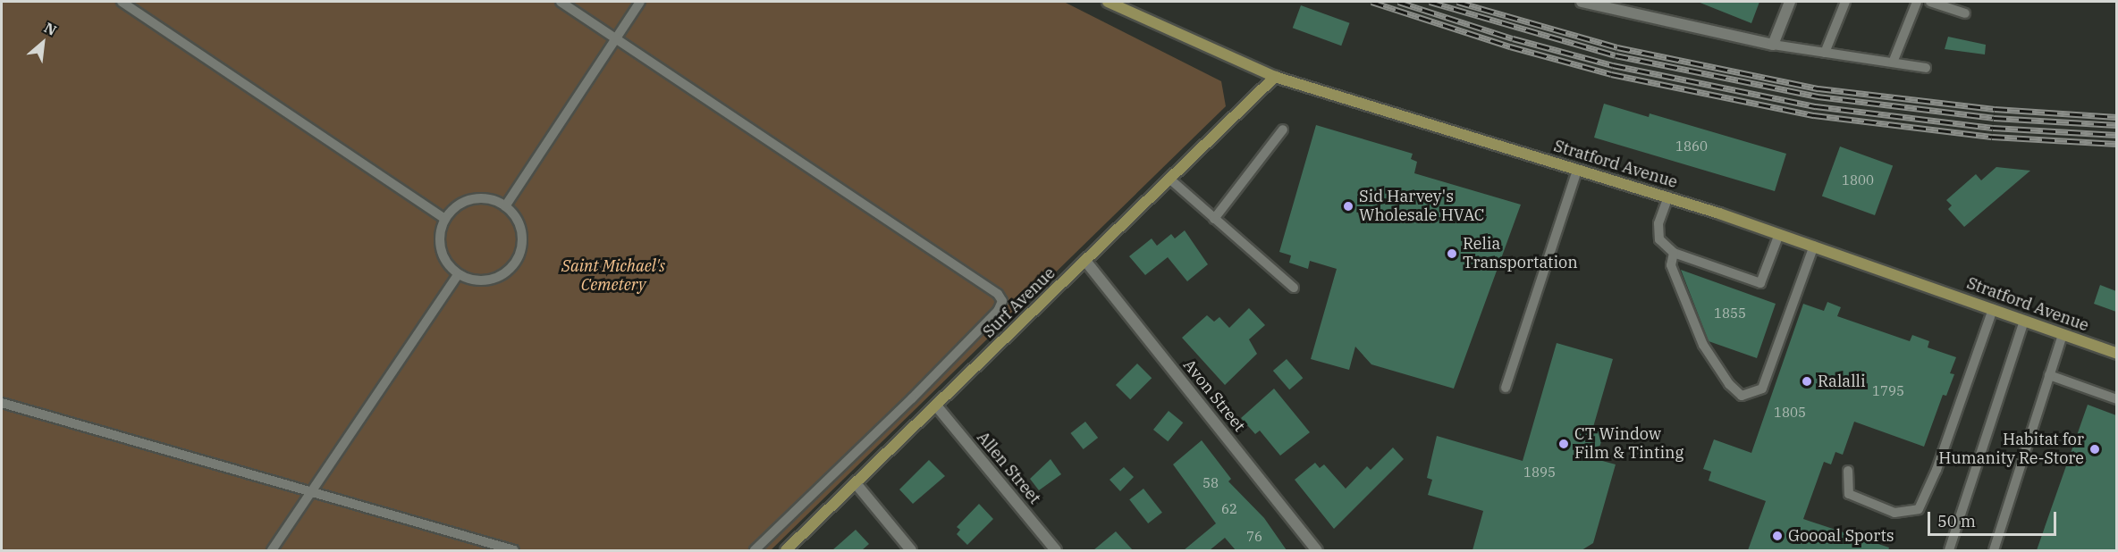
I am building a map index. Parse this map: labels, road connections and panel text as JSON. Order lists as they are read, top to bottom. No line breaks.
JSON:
{"streets":{"main road":["Stratford Avenue","Surf Avenue"],"street":["Avon Street","Allen Street"]},"crossings":[["Stratford Avenue","Surf Avenue"],["Surf Avenue","Avon Street"],["Surf Avenue","Allen Street"]],"parks":["Saint Michael's Cemetery"],"places":["Sid Harvey's Wholesale HVAC","Relia Transportation","Ralalli","CT Window Film & Tinting","Habitat for Humanity Re-Store","Goooal Sports"],"house_numbers":["1860","1800","1855","1795","1805","1895","58","62","76"],"scale_bar":"50 m","north":"top right"}
